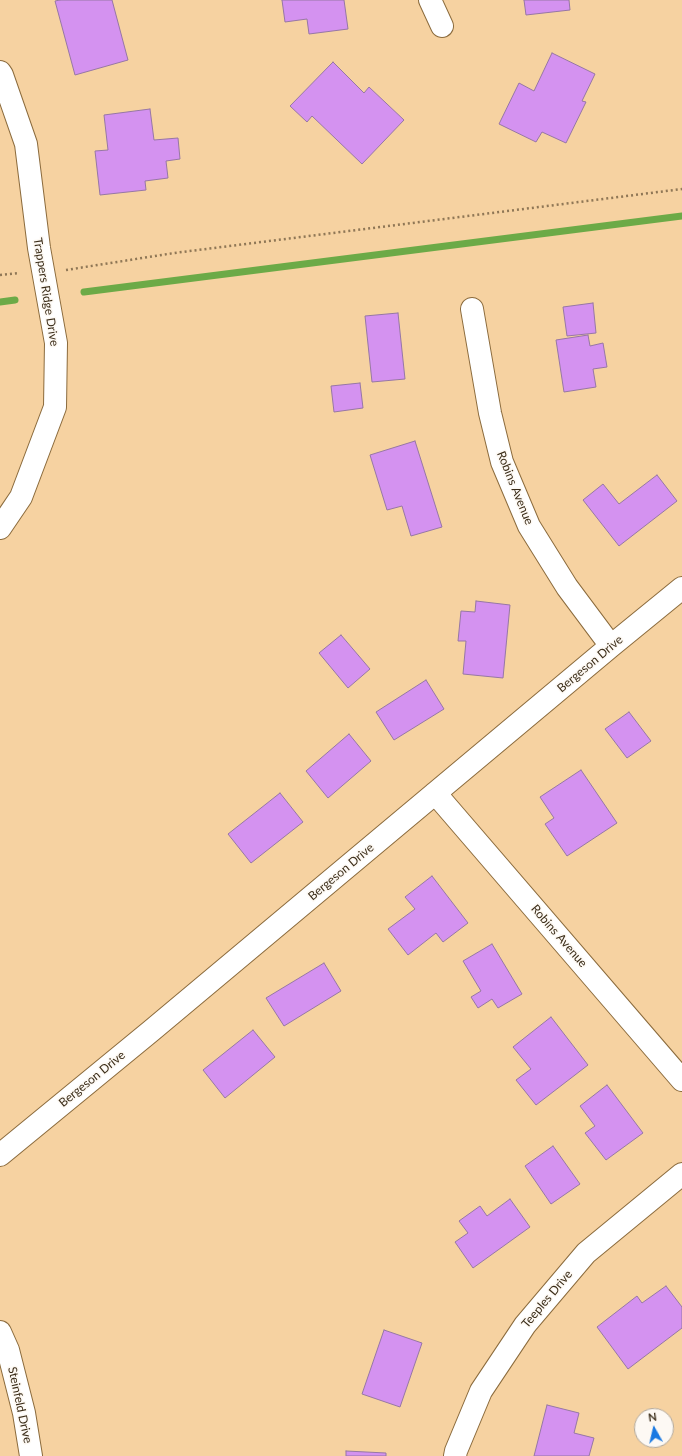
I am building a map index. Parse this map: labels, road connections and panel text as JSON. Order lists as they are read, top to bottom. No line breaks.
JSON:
{"streets":{"street":["Trappers Ridge Drive","Robins Avenue","Bergeson Drive","Teeples Drive","Steinfeld Drive"]},"crossings":[["Robins Avenue","Bergeson Drive"]],"north":"top"}
